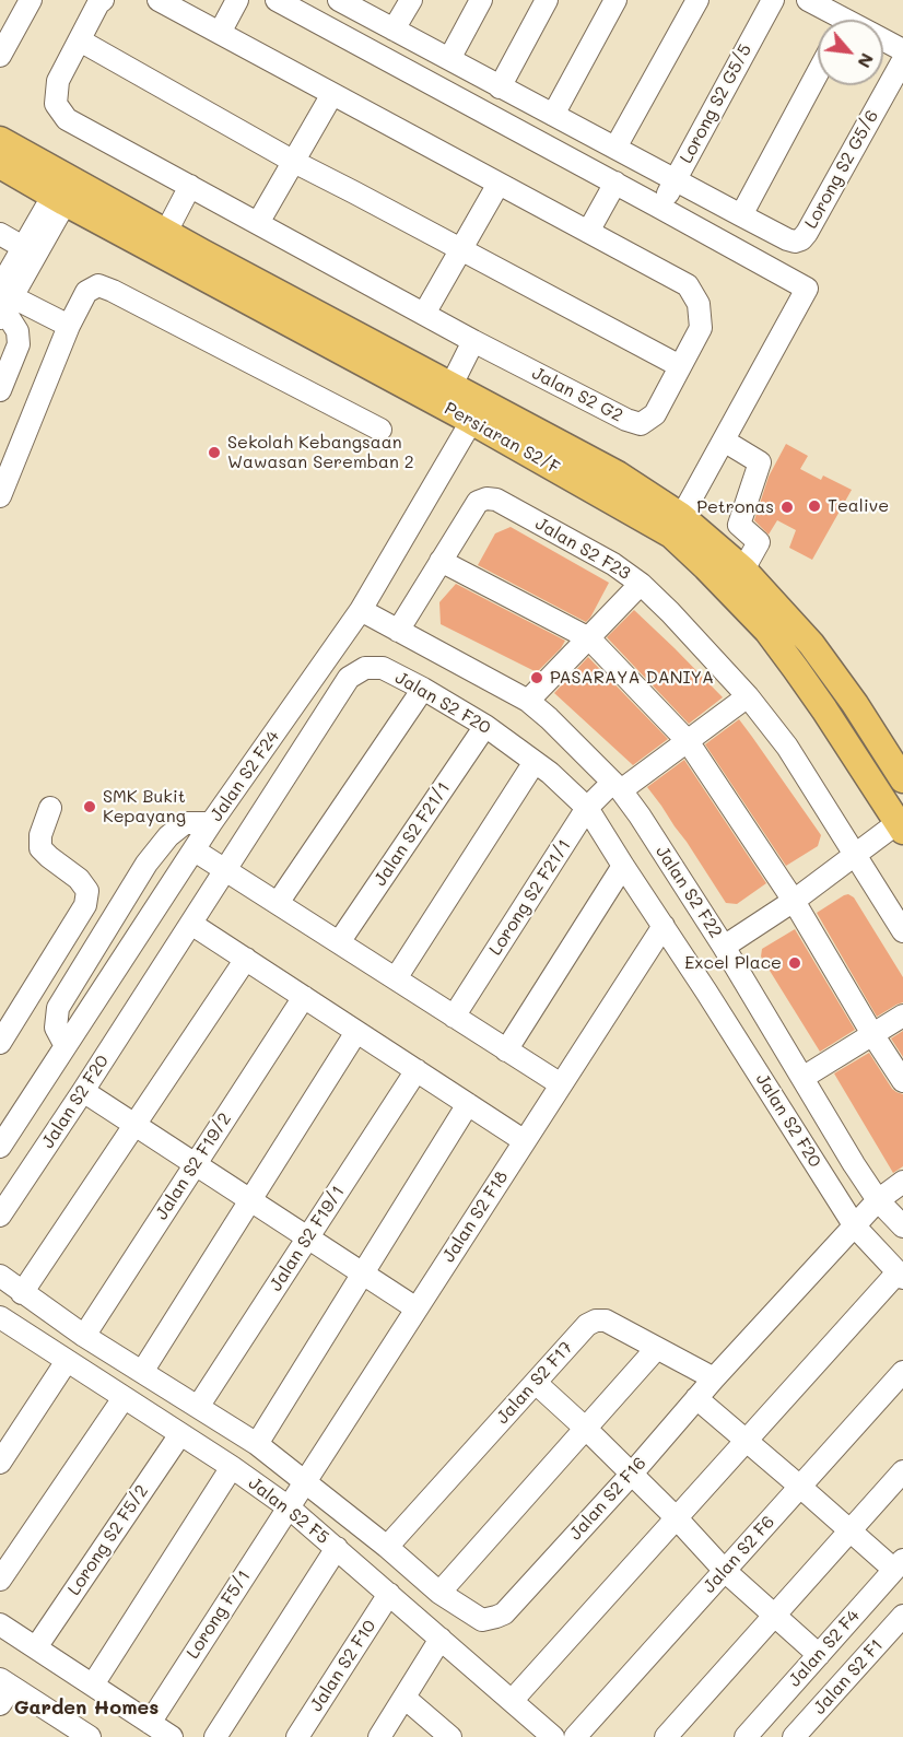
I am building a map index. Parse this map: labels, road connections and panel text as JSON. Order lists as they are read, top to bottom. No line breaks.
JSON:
{"streets":{"main road":["Persiaran S2/F"],"street":["Lorong S2 G5/5","Lorong S2 G5/6","Jalan S2 G2","Jalan S2 F23","Jalan S2 F20","Jalan S2 F24","Jalan S2 F21/1","Jalan S2 F22","Lorong S2 F21/1","Jalan S2 F19/2","Jalan S2 F18","Jalan S2 F19/1","Jalan S2 F17","Jalan S2 F16","Jalan S2 F5","Lorong S2 F5/2","Jalan S2 F6","Lorong F5/1","Jalan S2 F4","Jalan S2 F10","Jalan S2 F1"]},"crossings":[["Persiaran S2/F","Jalan S2 F24"],["Jalan S2 F23","Jalan S2 F22"],["Jalan S2 F23","Lorong S2 F21/1"],["Jalan S2 F20","Jalan S2 F21/1"],["Jalan S2 F20","Lorong S2 F21/1"],["Jalan S2 F20","Jalan S2 F18"],["Jalan S2 F20","Jalan S2 F16"],["Jalan S2 F24","Jalan S2 F22"],["Jalan S2 F22","Lorong S2 F21/1"],["Jalan S2 F22","Jalan S2 F16"],["Jalan S2 F19/2","Jalan S2 F16"],["Jalan S2 F18","Jalan S2 F16"],["Jalan S2 F18","Jalan S2 F5"],["Jalan S2 F18","Lorong F5/1"],["Jalan S2 F19/1","Jalan S2 F16"],["Jalan S2 F17","Jalan S2 F16"],["Jalan S2 F5","Lorong S2 F5/2"],["Jalan S2 F5","Lorong F5/1"],["Jalan S2 F5","Jalan S2 F10"]],"districts":["Garden Homes"],"places":["Sekolah Kebangsaan Wawasan Seremban 2","Tealive","Petronas","PASARAYA DANIYA","SMK Bukit Kepayang","Excel Place"],"north":"bottom right"}
